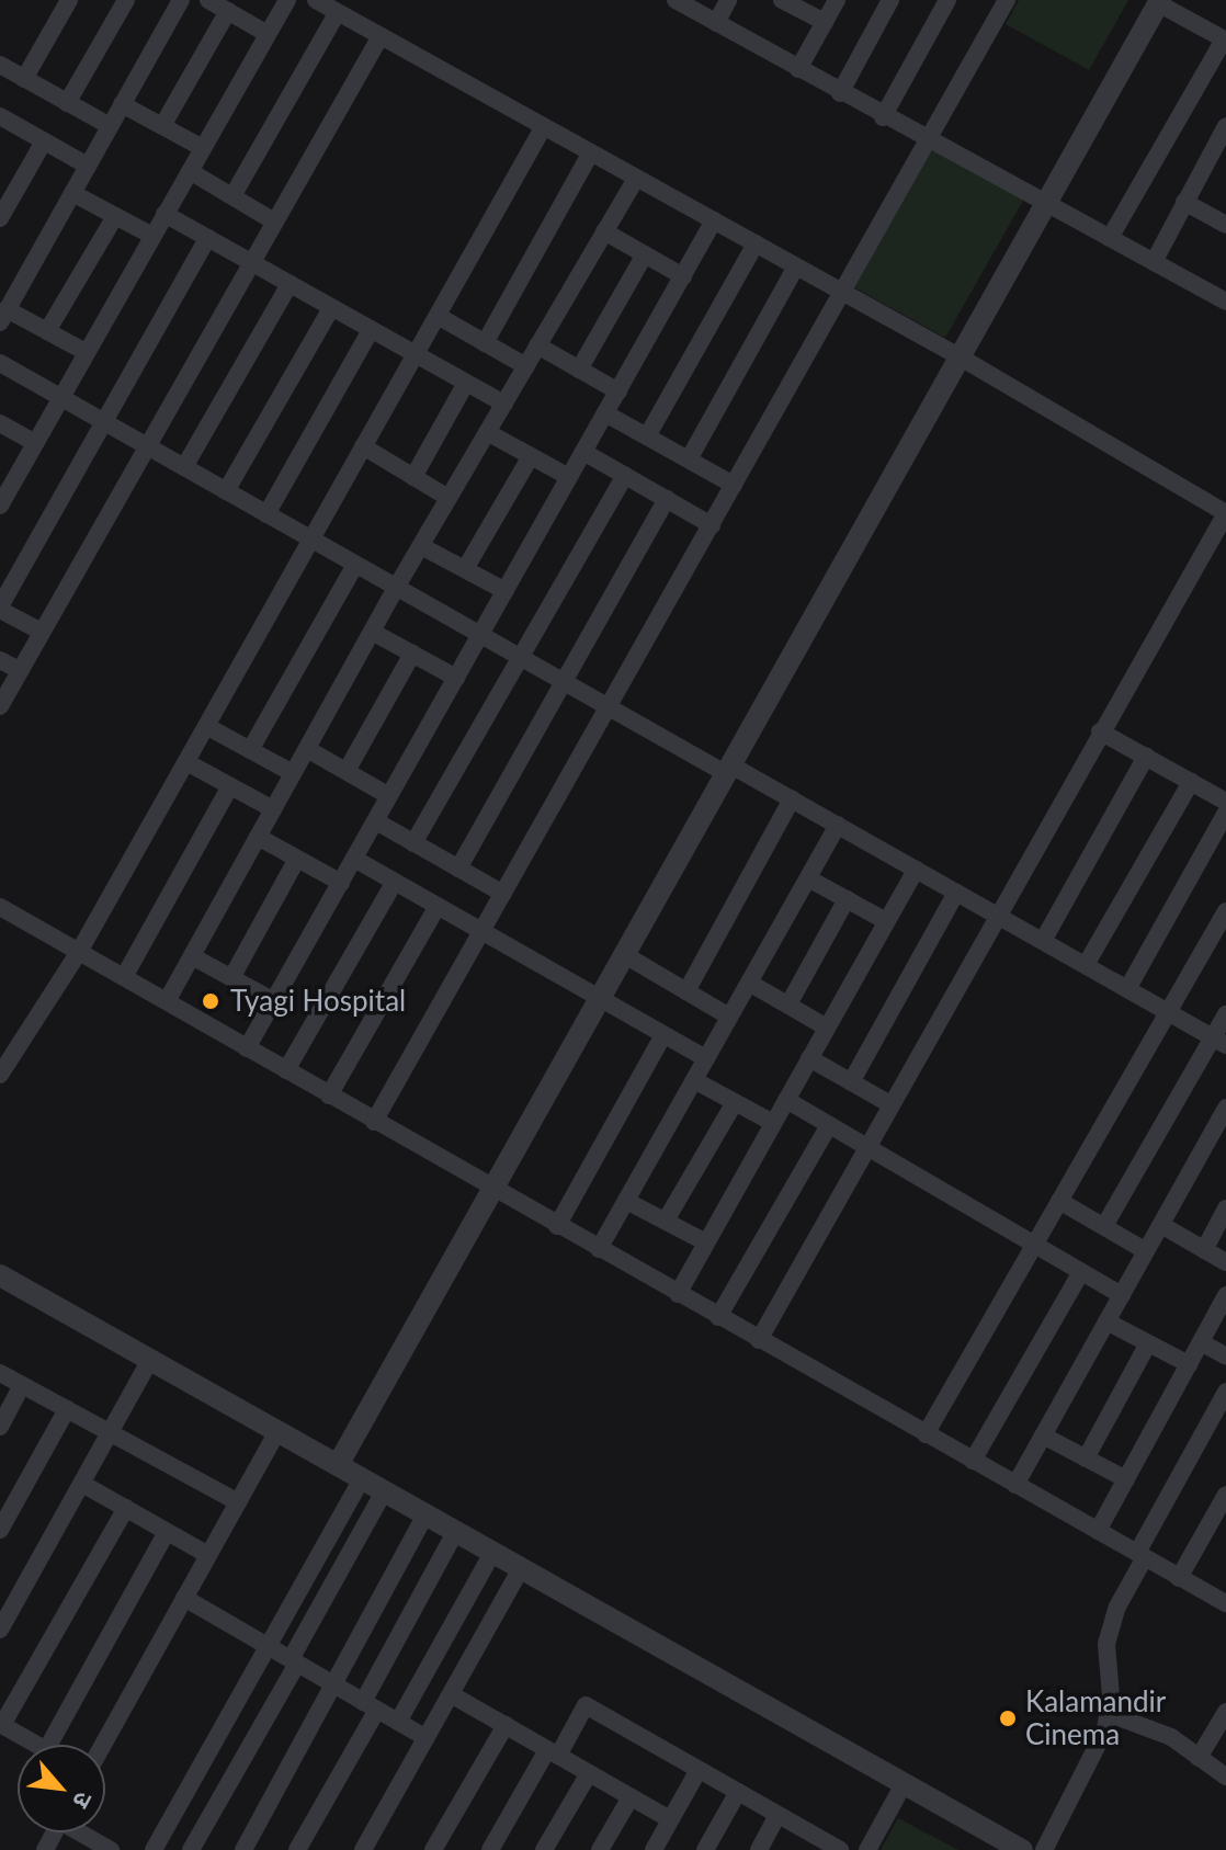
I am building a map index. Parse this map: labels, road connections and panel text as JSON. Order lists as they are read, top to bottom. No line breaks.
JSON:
{"places":["Tyagi Hospital","Kalamandir Cinema"],"north":"bottom right"}
